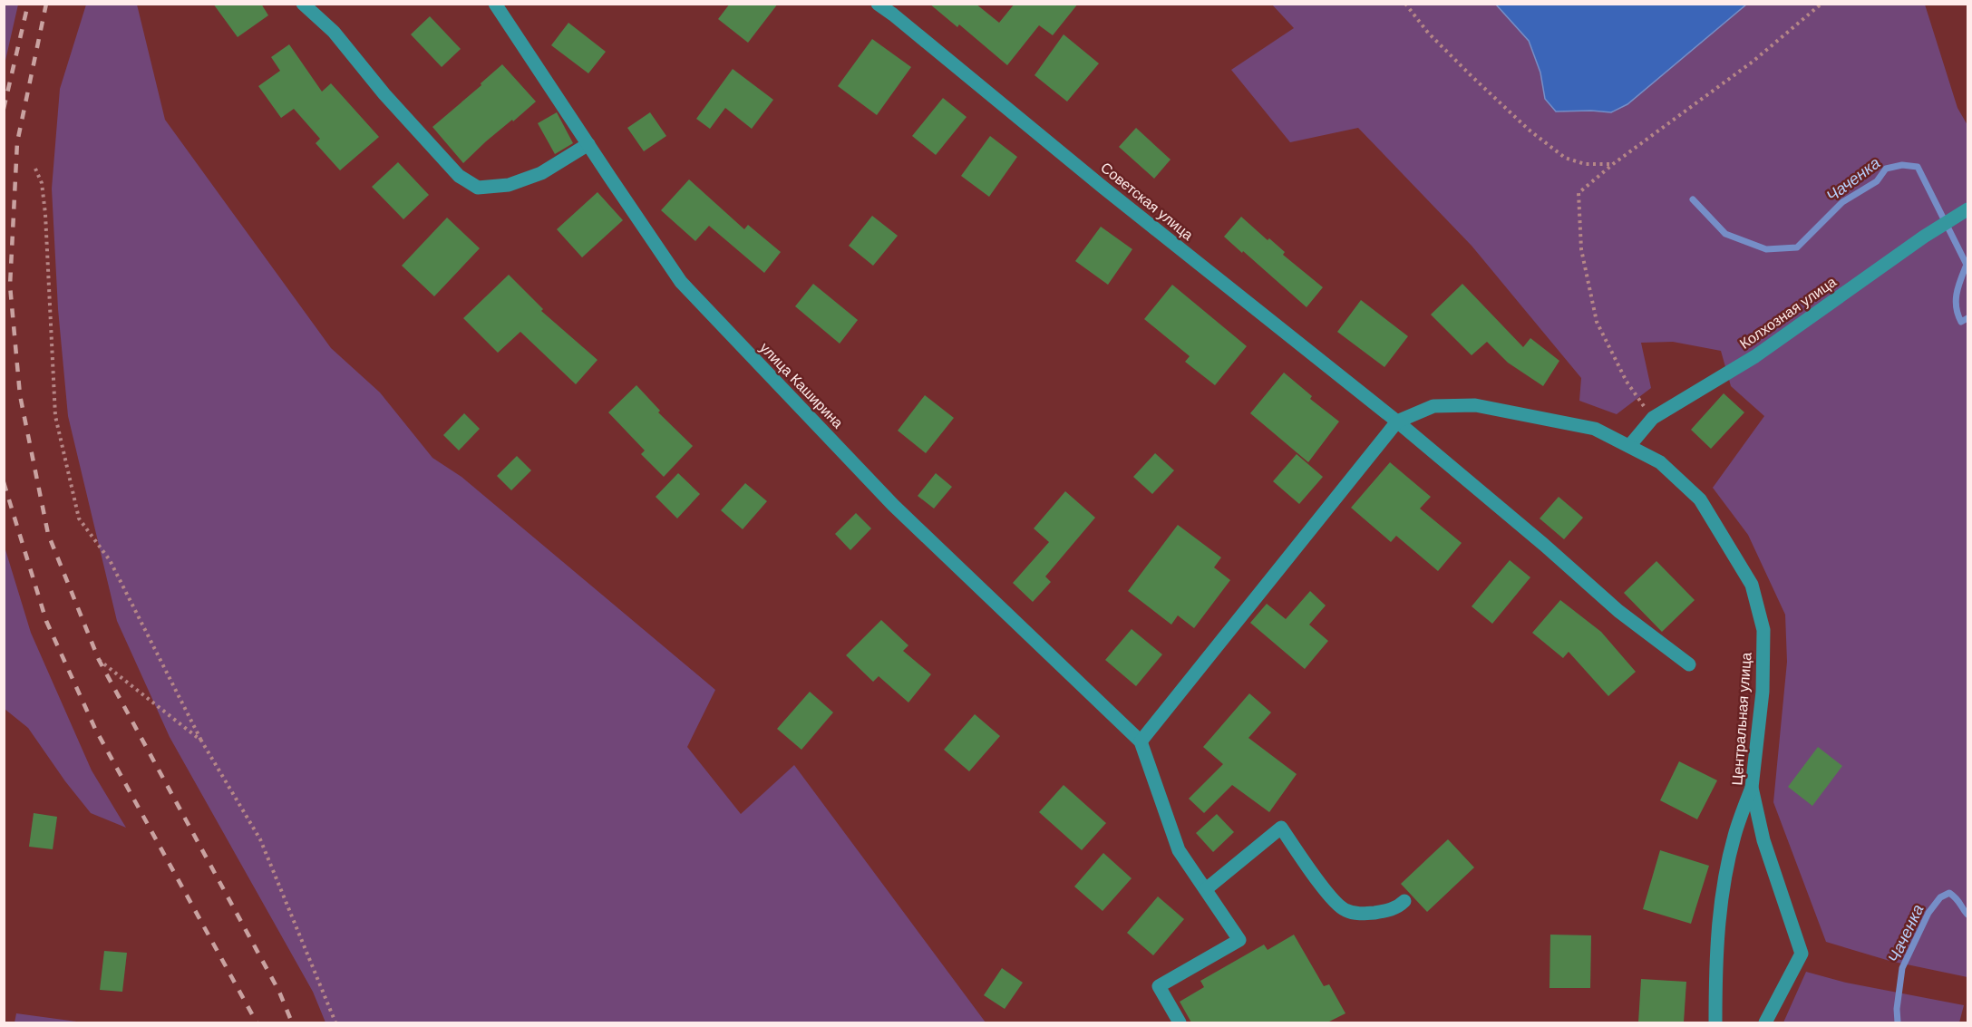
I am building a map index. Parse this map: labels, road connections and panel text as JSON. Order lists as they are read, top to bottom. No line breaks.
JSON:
{"streets":{"street":["Советская улица","Колхозная улица","улица Каширина","Центральная улица"]},"crossings":[["Советская улица","Центральная улица"],["Колхозная улица","Центральная улица"]],"water":["Чаченка"]}
